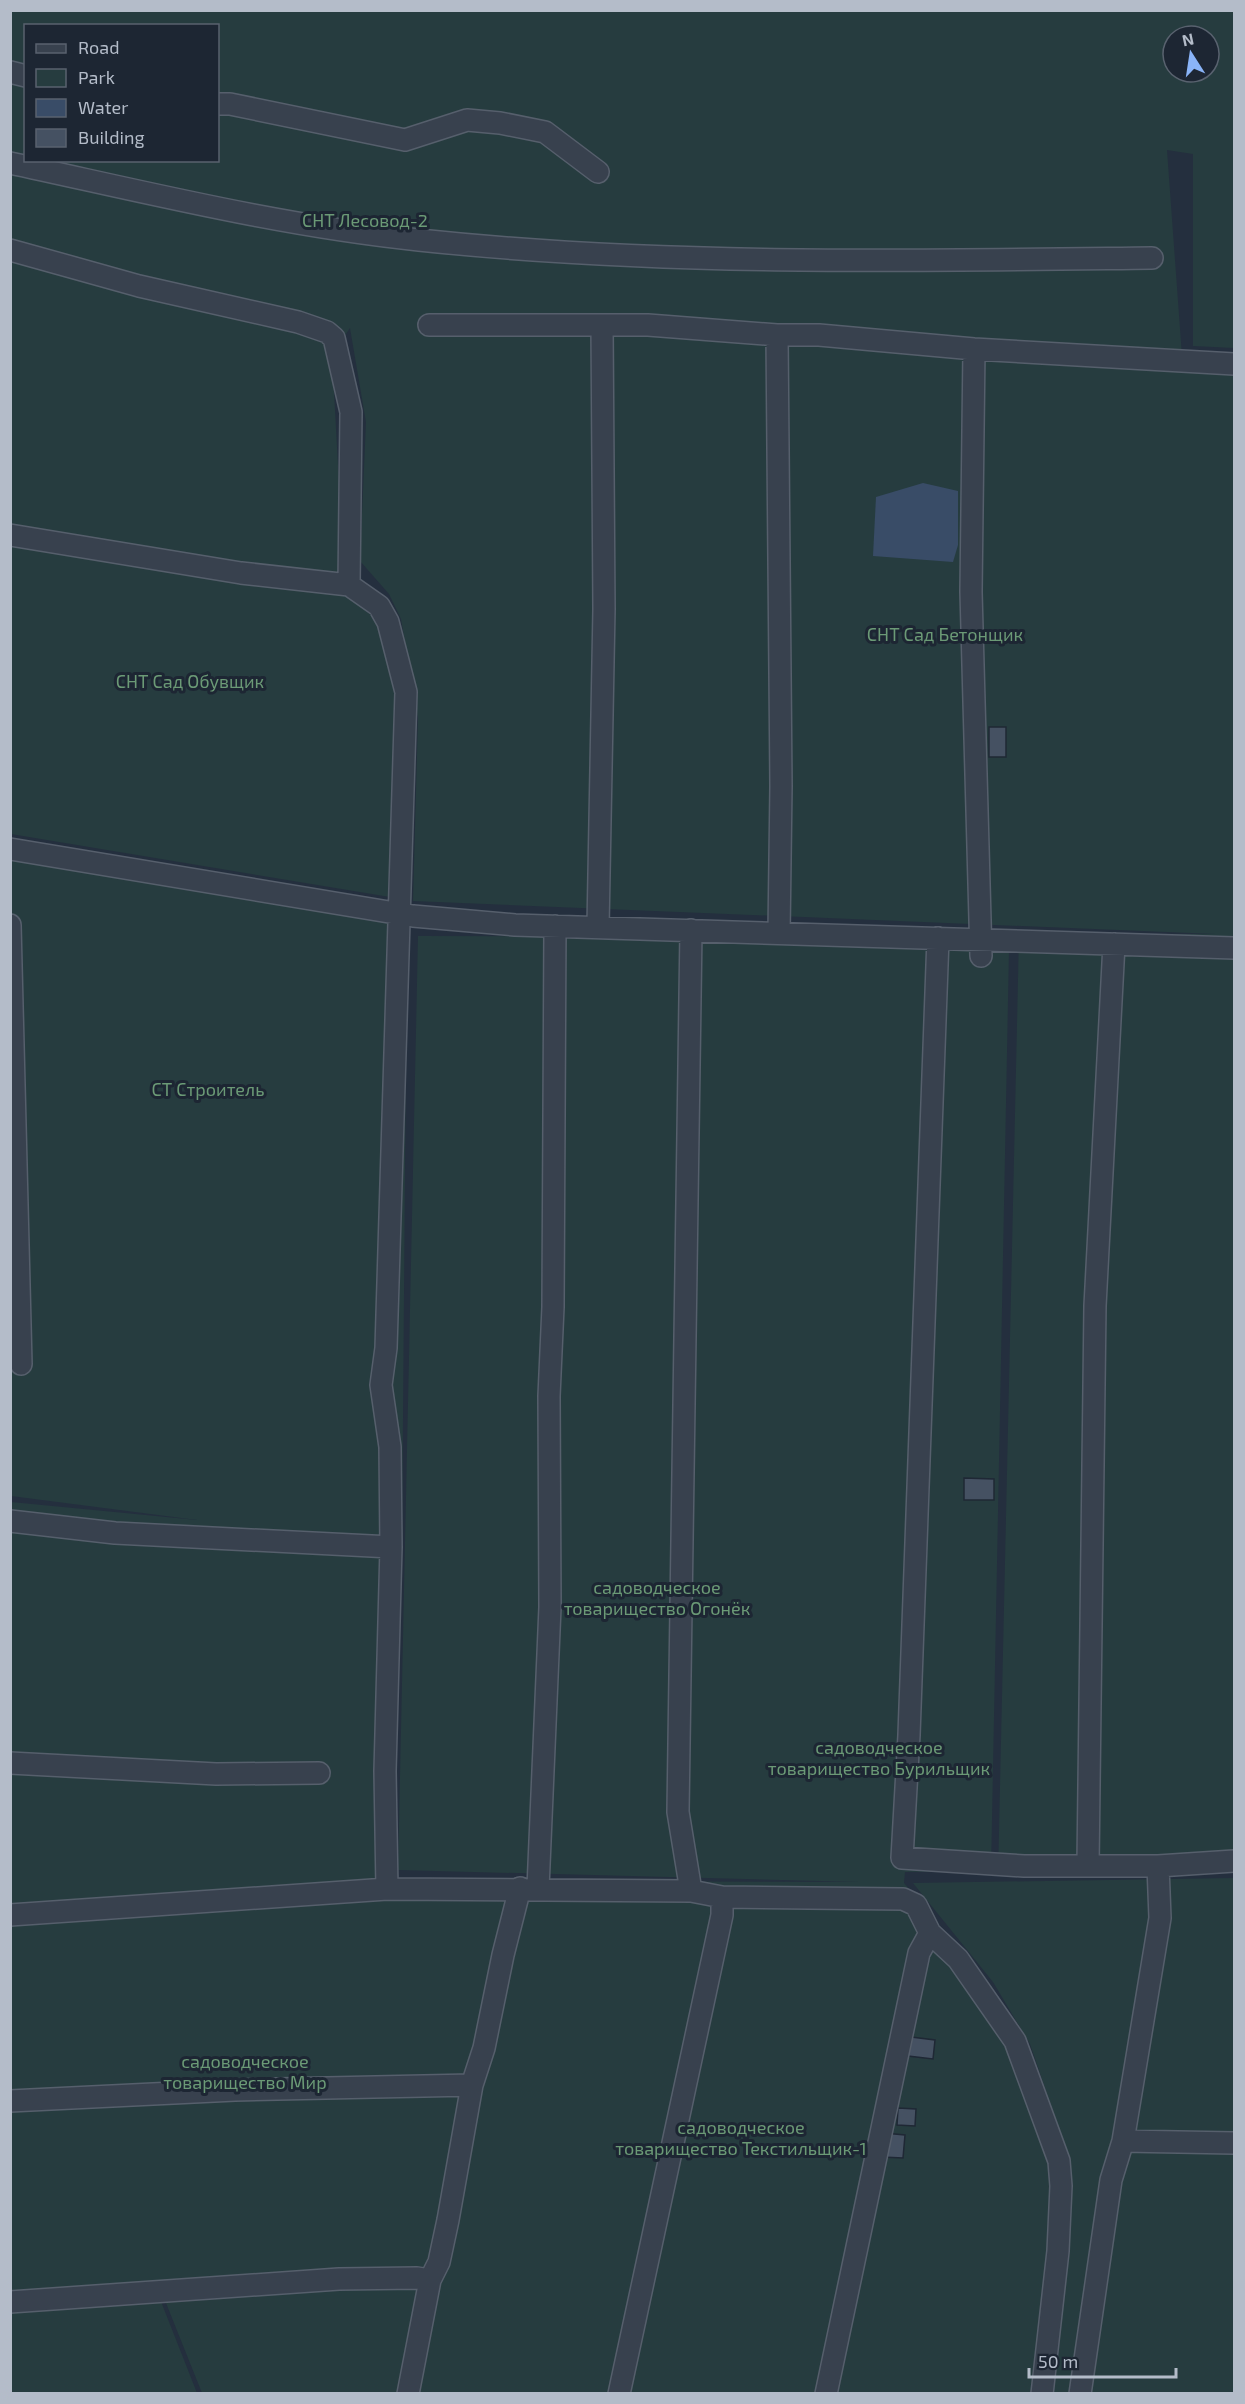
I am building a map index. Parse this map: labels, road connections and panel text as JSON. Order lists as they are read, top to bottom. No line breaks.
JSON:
{"parks":["СНТ Лесовод-2","СНТ Сад Бетонщик","СНТ Сад Обувщик","СТ Строитель","садоводческое товарищество Огонёк","садоводческое товарищество Бурильщик","садоводческое товарищество Мир","садоводческое товарищество Текстильщик-1"],"legend":["Road","Park","Water","Building"],"scale_bar":"50 m","north":"top"}
